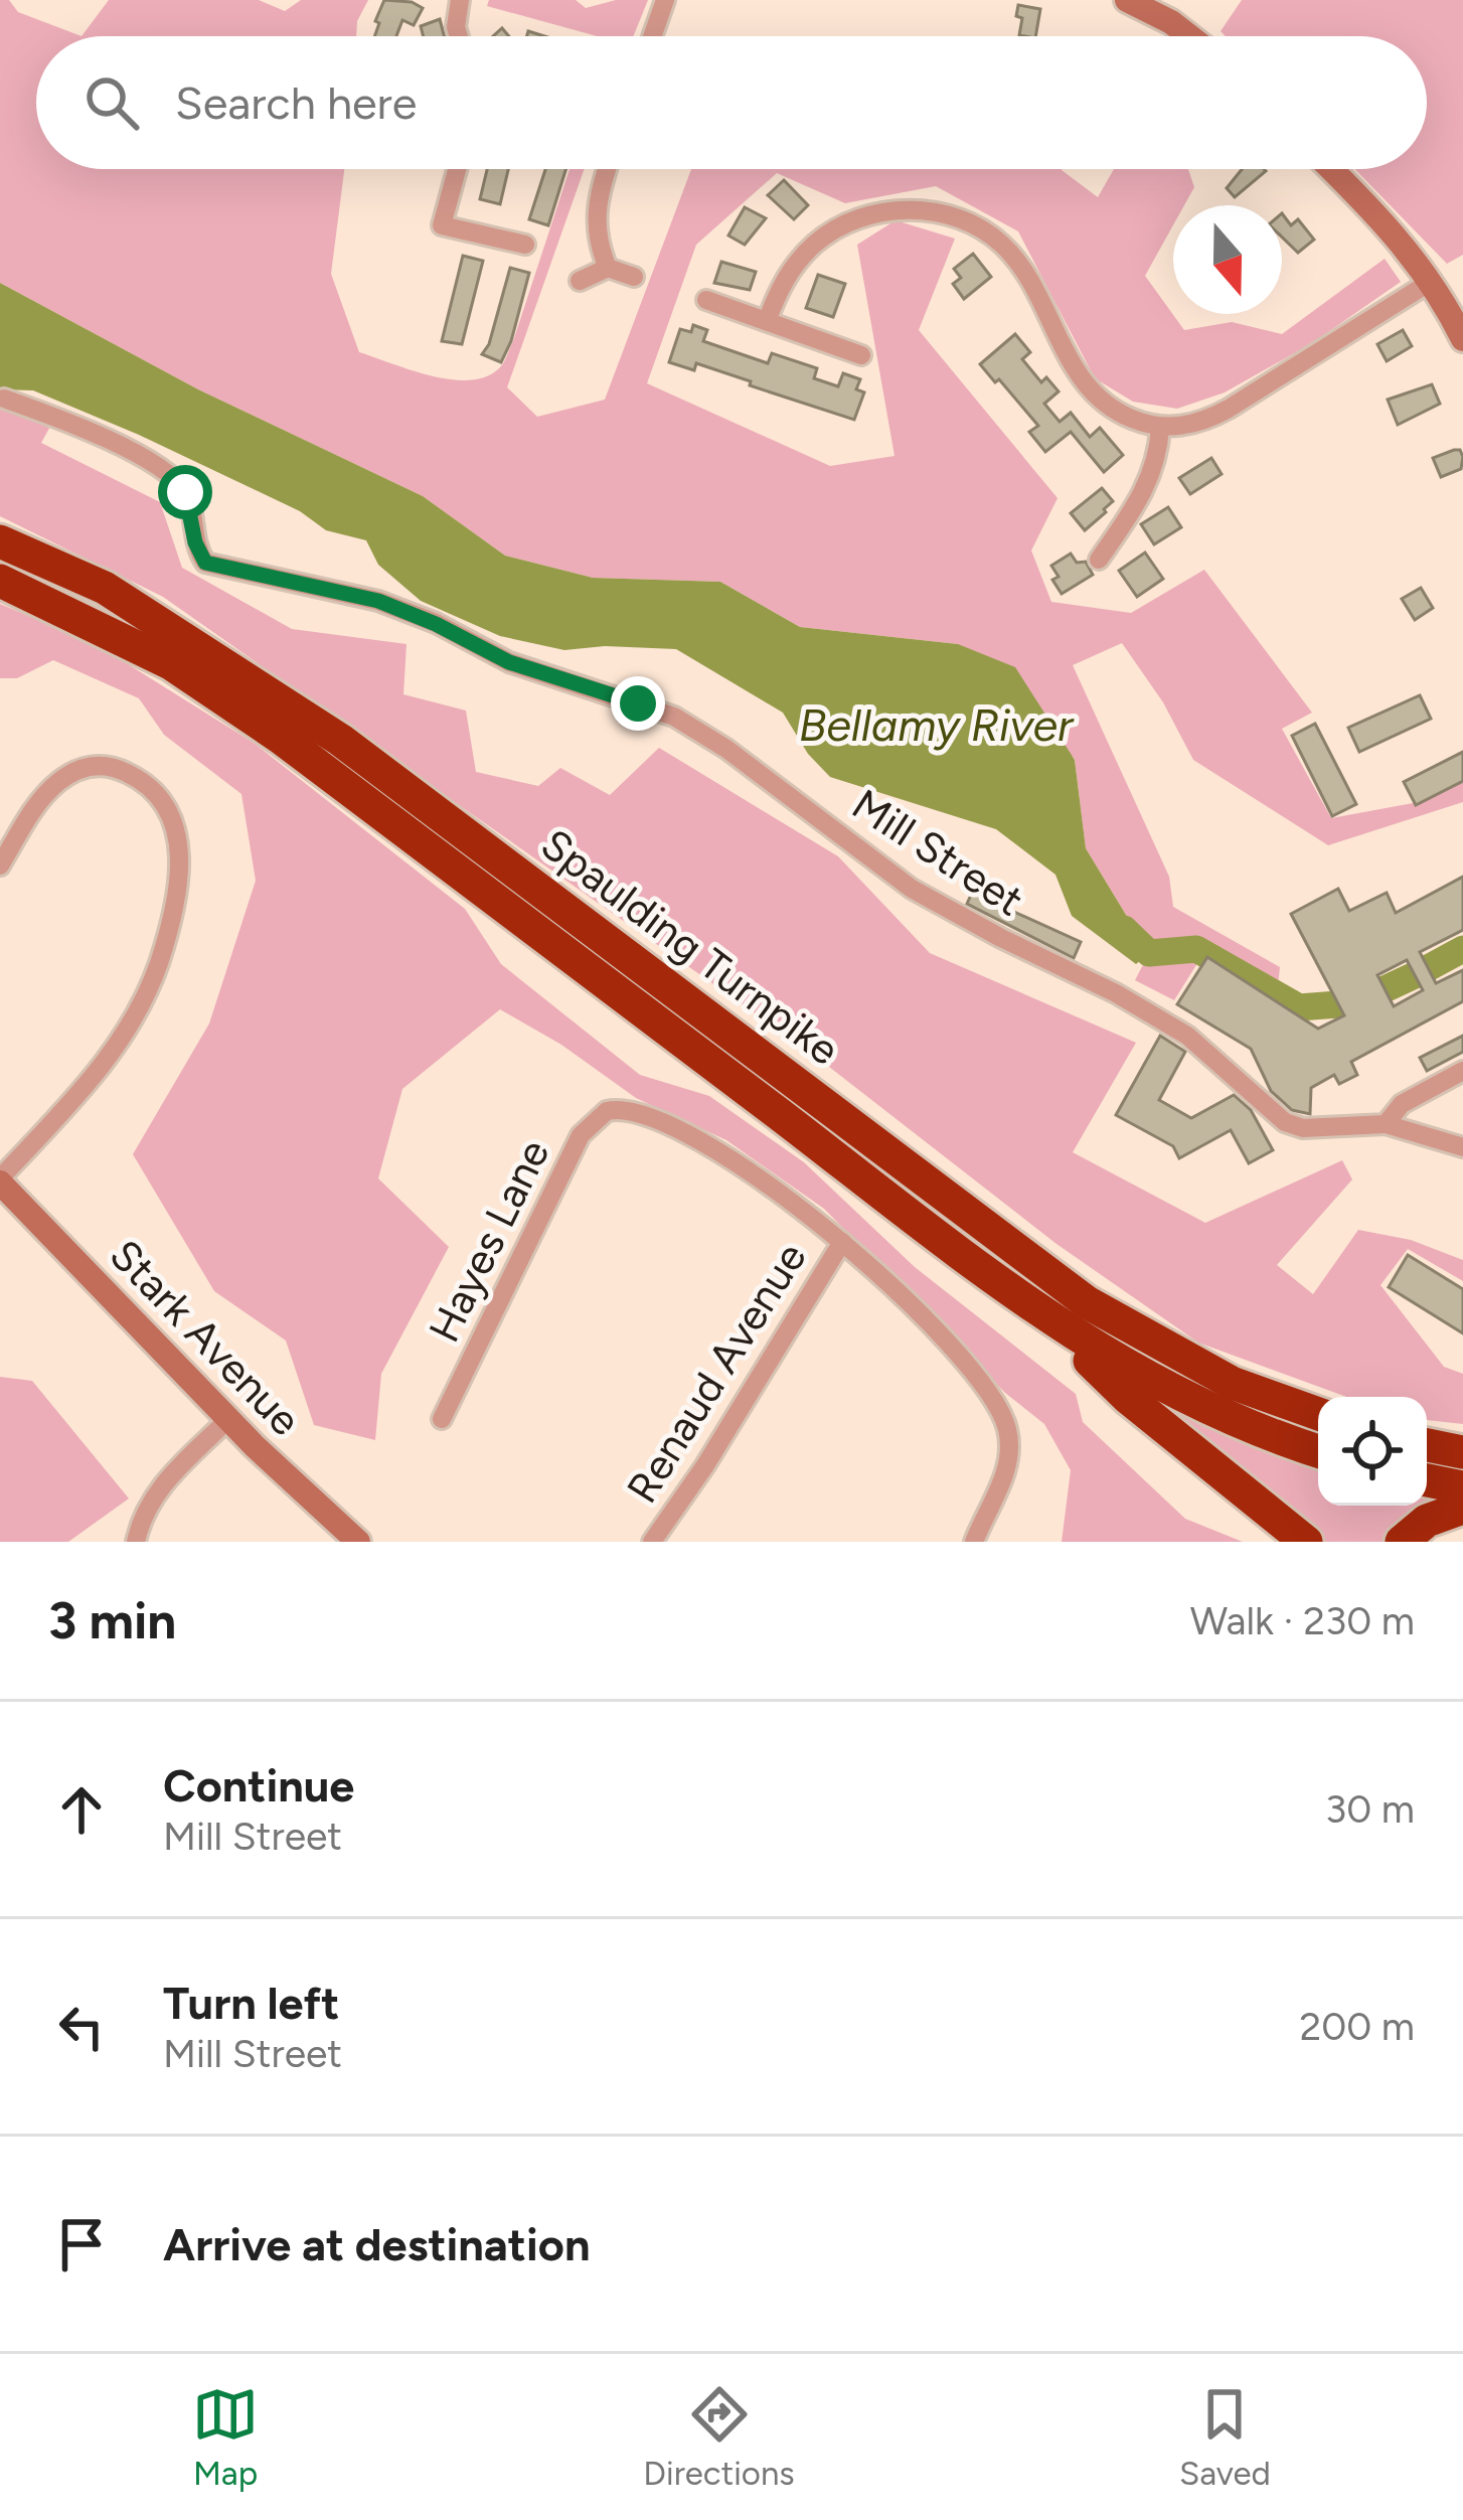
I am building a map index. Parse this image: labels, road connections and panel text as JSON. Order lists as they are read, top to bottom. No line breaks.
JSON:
{"streets":{"highway":["Spaulding Turnpike"],"main road":["Stark Avenue"],"street":["Mill Street","Hayes Lane","Renaud Avenue"]},"crossings":[["Hayes Lane","Renaud Avenue"]],"water":["Bellamy River"],"north":"bottom","page":{"search":"Search here","heading":["3 min","Walk · 230 m"],"list":[["Continue","Mill Street","30 m"],["Turn left","Mill Street","200 m"],"Arrive at destination"],"nav":["Map","Directions","Saved"]}}
